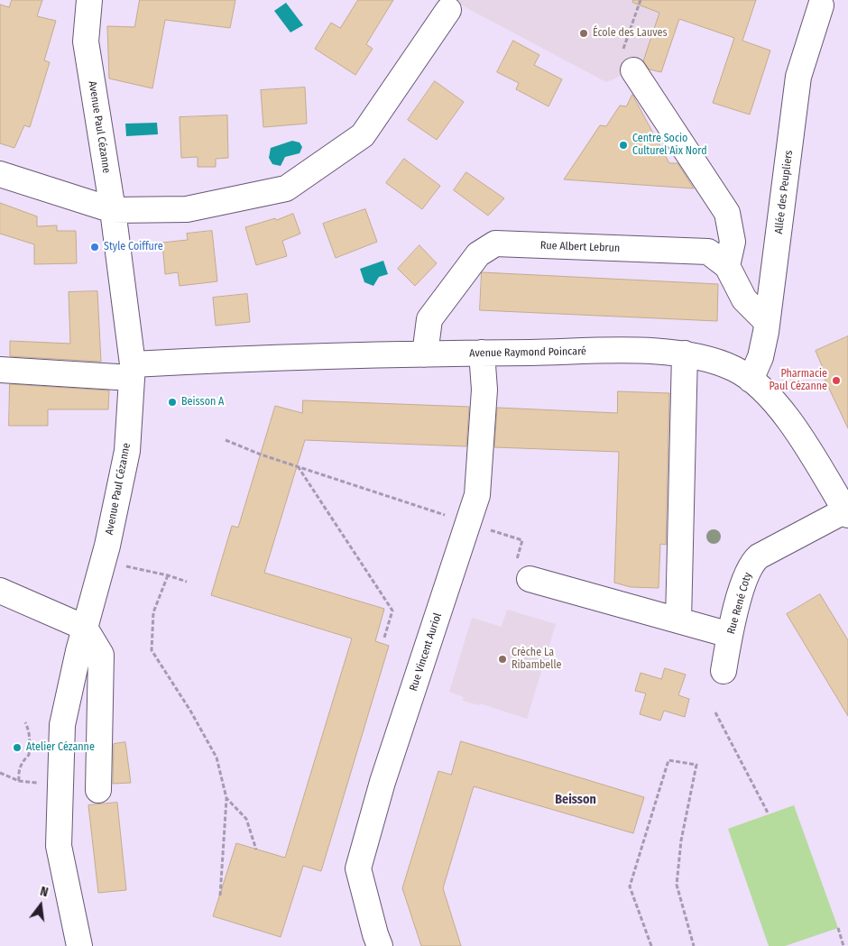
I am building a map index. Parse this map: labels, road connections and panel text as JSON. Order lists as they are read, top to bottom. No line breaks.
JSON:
{"streets":{"street":["Avenue Paul Cézanne","Allée des Peupliers","Rue Albert Lebrun","Avenue Raymond Poincaré","Rue René Coty","Rue Vincent Auriol"]},"crossings":[["Avenue Paul Cézanne","Avenue Raymond Poincaré"],["Allée des Peupliers","Rue Albert Lebrun"],["Allée des Peupliers","Avenue Raymond Poincaré"],["Rue Albert Lebrun","Avenue Raymond Poincaré"],["Avenue Raymond Poincaré","Rue René Coty"],["Avenue Raymond Poincaré","Rue Vincent Auriol"]],"districts":["Beisson"],"places":["École des Lauves","Centre Socio Culturel Aix Nord","Style Coiffure","Pharmacie Paul Cézanne","Beisson A","Crèche La Ribambelle","Atelier Cézanne"],"north":"top"}
